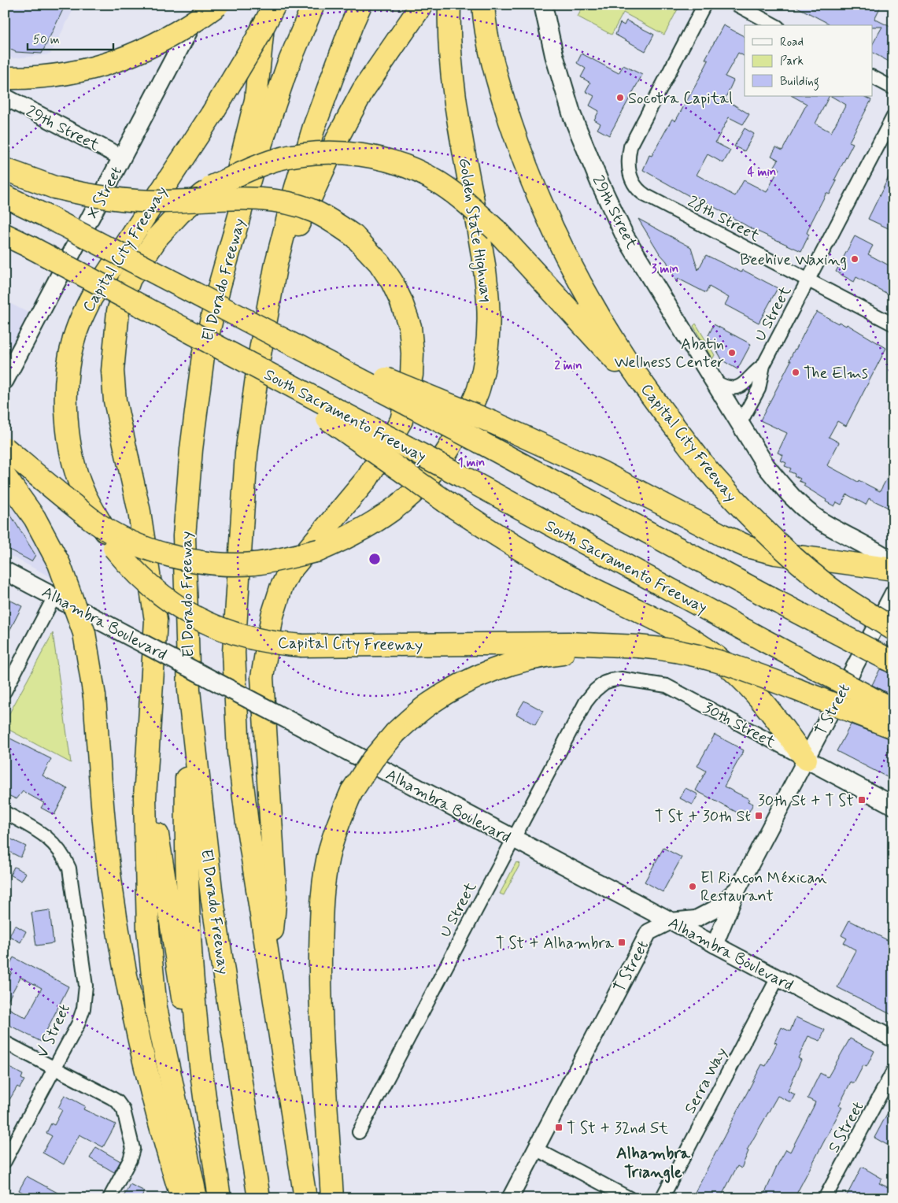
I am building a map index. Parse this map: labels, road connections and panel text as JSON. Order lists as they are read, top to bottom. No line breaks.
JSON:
{"streets":{"highway":["Golden State Highway","Capital City Freeway","El Dorado Freeway","South Sacramento Freeway"],"main road":["29th Street","X Street","Alhambra Boulevard","30th Street"],"street":["28th Street","U Street","T Street","V Street","Serra Way","S Street"]},"crossings":[["29th Street","X Street"],["29th Street","U Street"],["28th Street","U Street"],["U Street","Alhambra Boulevard"],["U Street","30th Street"],["Alhambra Boulevard","T Street"],["Alhambra Boulevard","Serra Way"],["T Street","30th Street"]],"districts":["Alhambra Triangle"],"places":{"other":["Socotra Capital","Beehive Waxing","Abatin Wellness Center","The Elms","El Rincon Méxican Restaurant"],"transit":["30th St + T St","T St + 30th St","T St + Alhambra","T St + 32nd St"]},"legend":["Road","Park","Building"],"scale_bar":"50 m","rings":["4 min","3 min","2 min","1 min"]}
